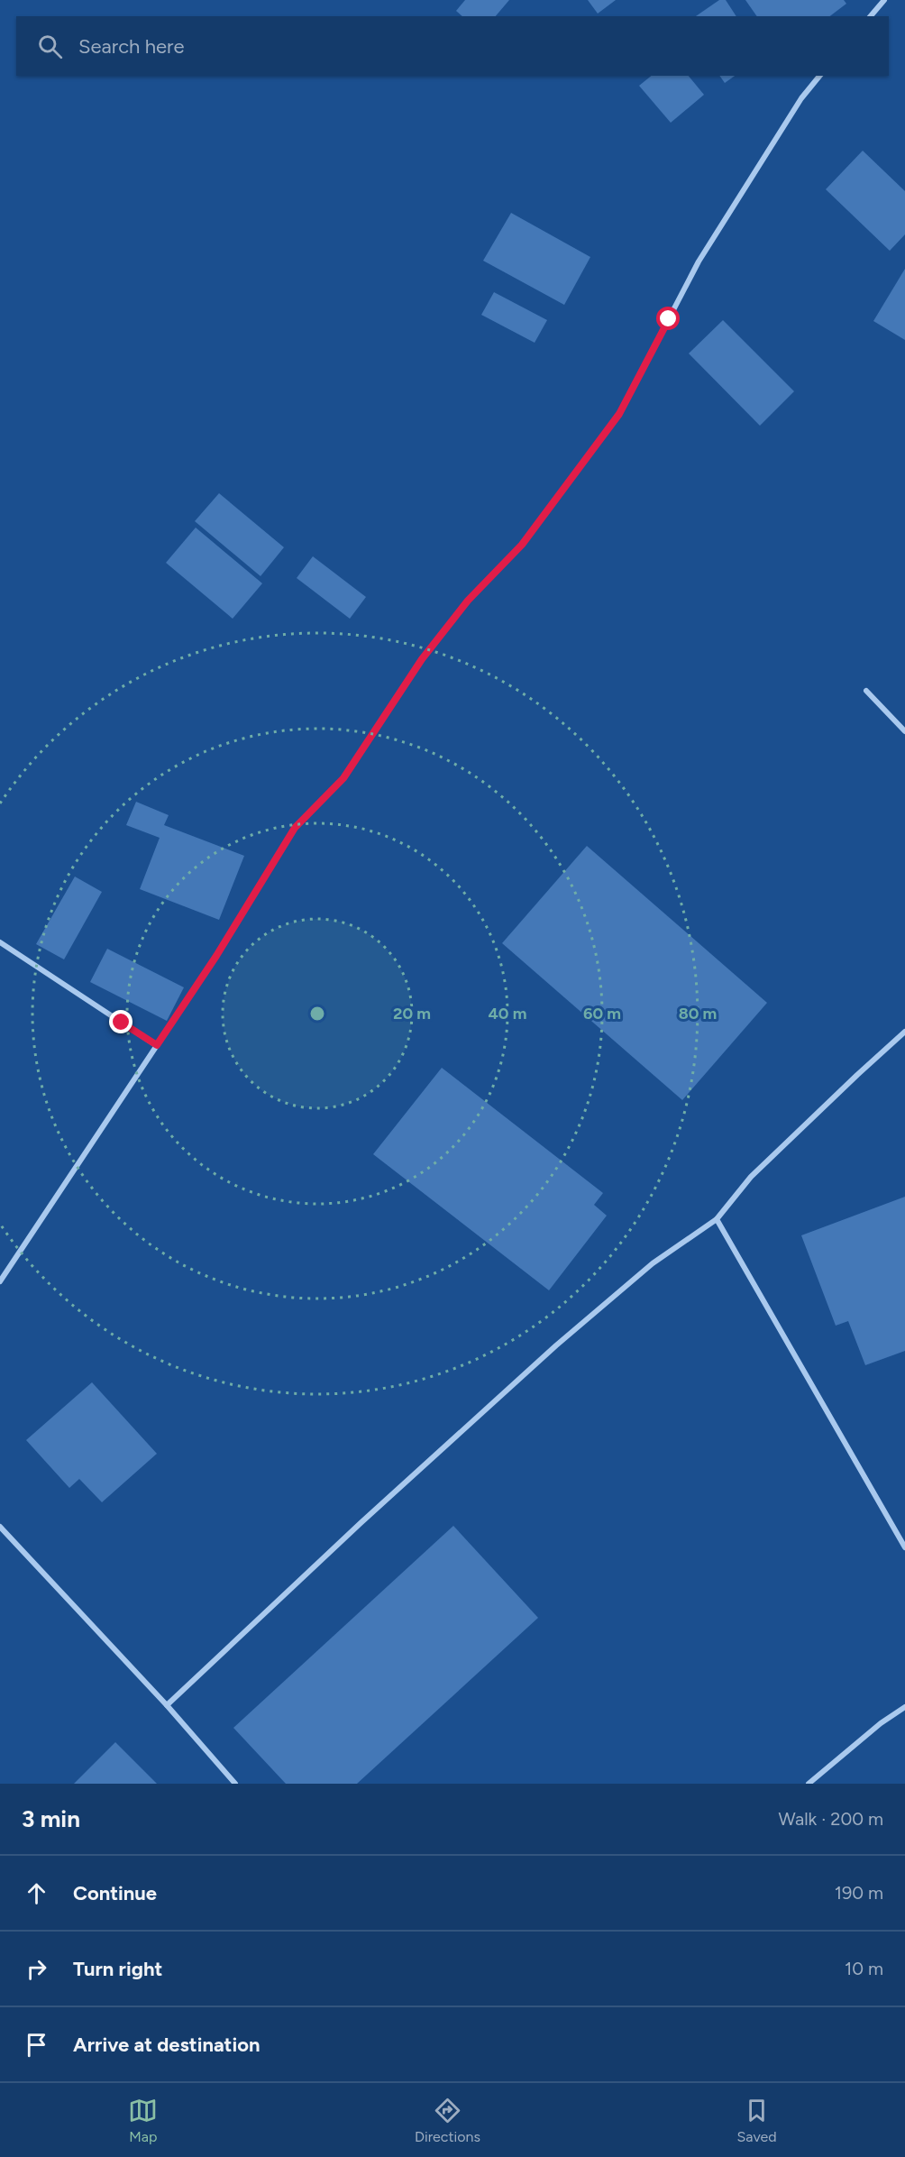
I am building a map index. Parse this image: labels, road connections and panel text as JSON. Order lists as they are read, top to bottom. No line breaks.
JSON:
{"page":{"search":"Search here","heading":["3 min","Walk · 200 m"],"list":[["Continue","190 m"],["Turn right","10 m"],"Arrive at destination"],"nav":["Map","Directions","Saved"]},"rings":["20 m","40 m","60 m","80 m"]}
